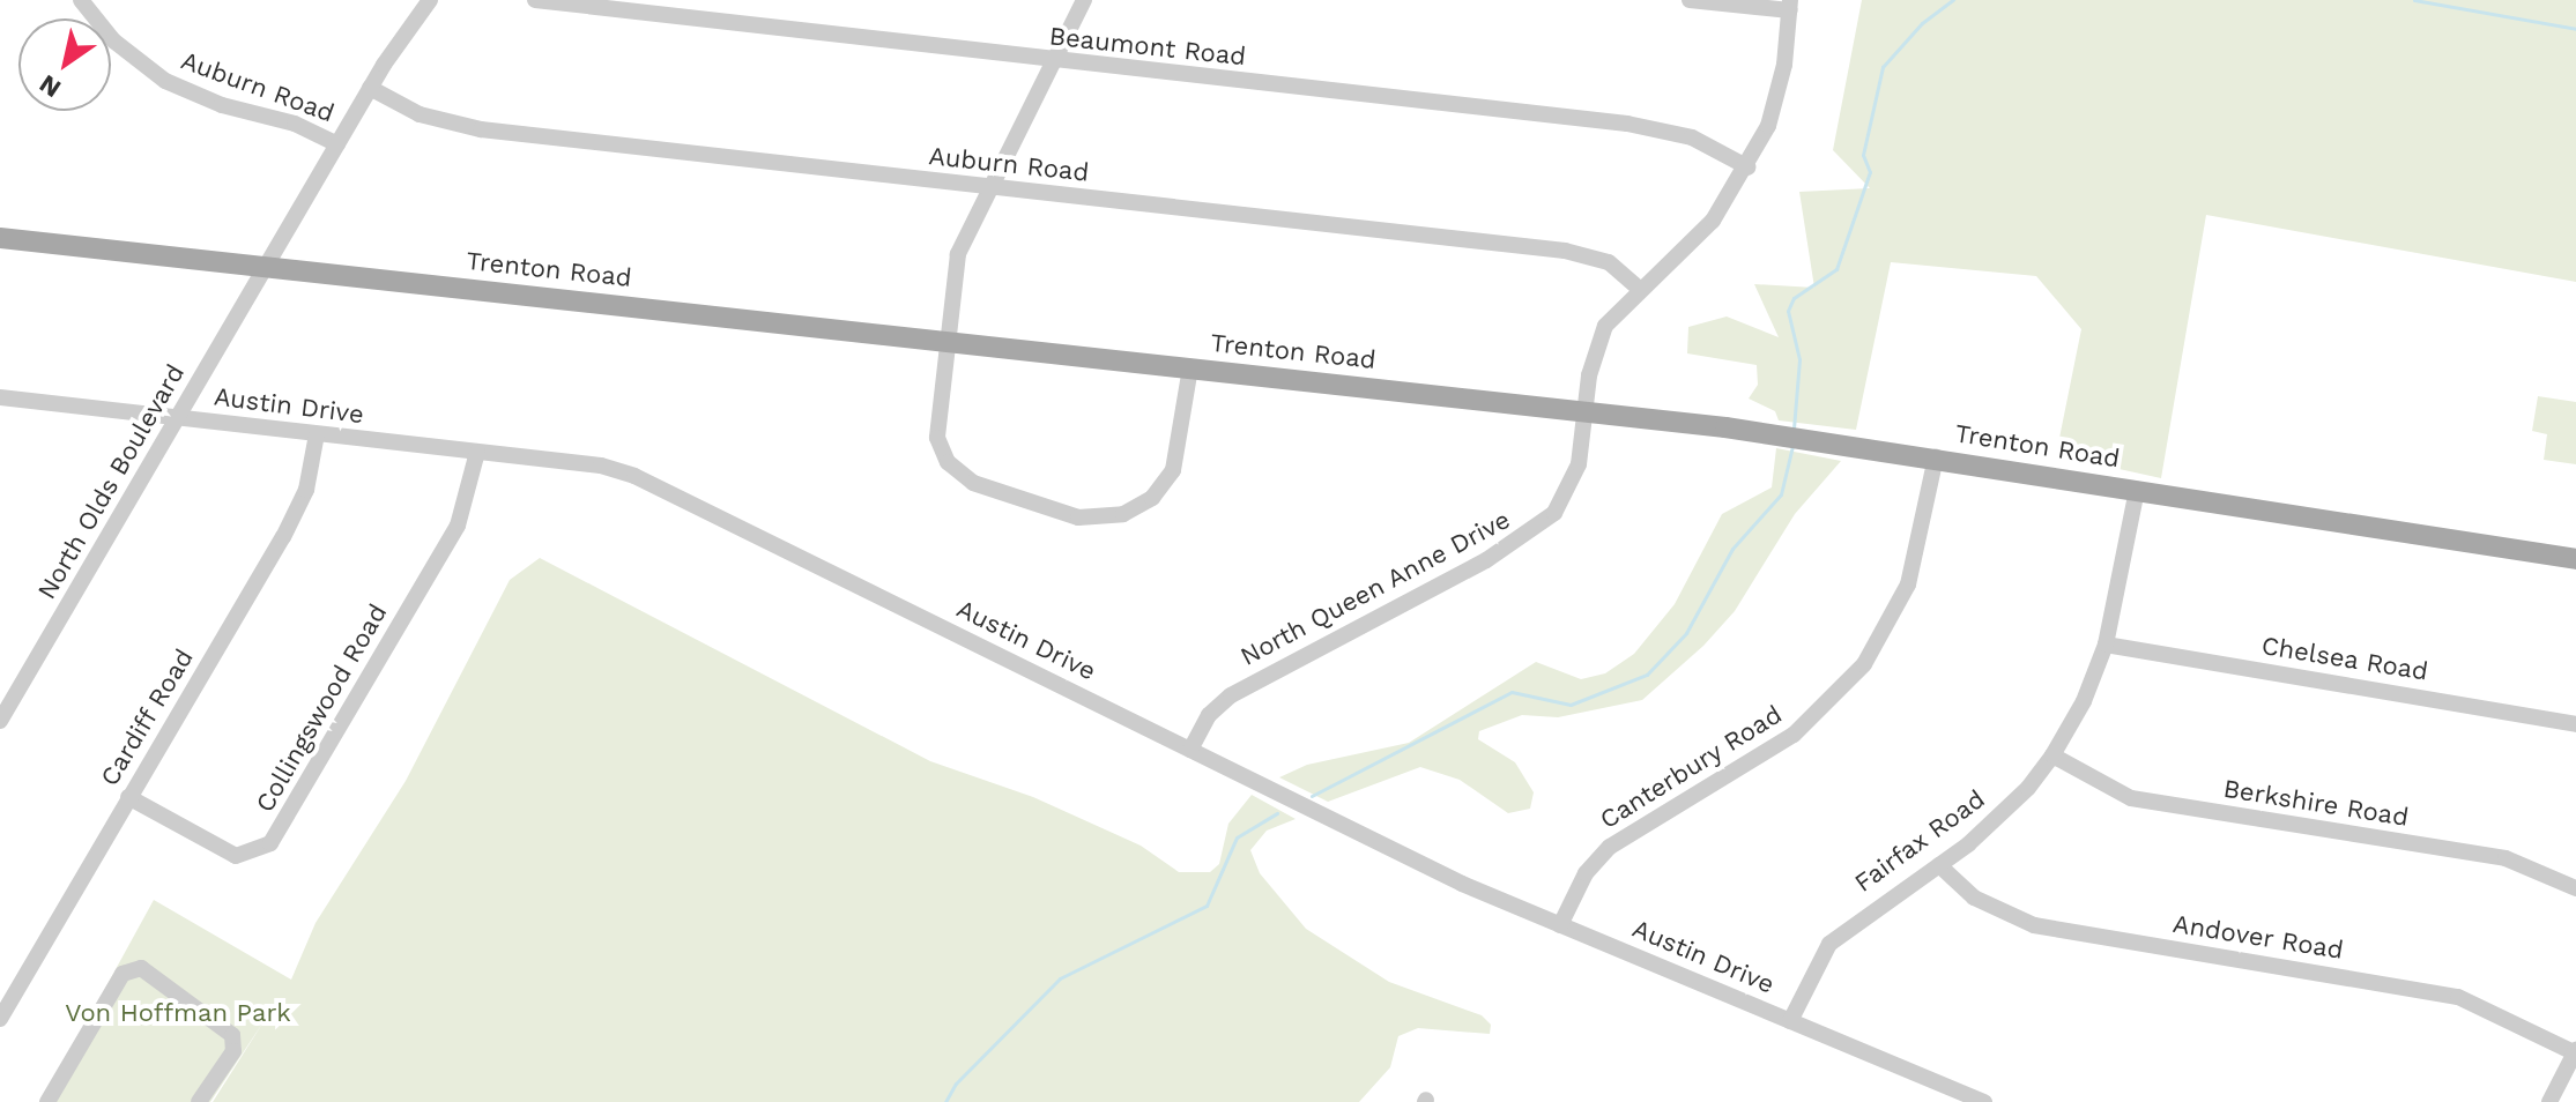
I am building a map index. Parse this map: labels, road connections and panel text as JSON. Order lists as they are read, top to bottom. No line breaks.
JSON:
{"streets":{"main road":["Trenton Road"],"street":["Beaumont Road","Auburn Road","Austin Drive","North Olds Boulevard","North Queen Anne Drive","Chelsea Road","Collingswood Road","Cardiff Road","Canterbury Road","Berkshire Road","Fairfax Road","Andover Road"]},"crossings":[["Beaumont Road","North Queen Anne Drive"],["Auburn Road","North Olds Boulevard"],["Auburn Road","North Queen Anne Drive"],["Trenton Road","North Olds Boulevard"],["Trenton Road","North Queen Anne Drive"],["Trenton Road","Canterbury Road"],["Trenton Road","Fairfax Road"],["Austin Drive","North Olds Boulevard"],["Austin Drive","North Queen Anne Drive"],["Austin Drive","Collingswood Road"],["Austin Drive","Cardiff Road"],["Austin Drive","Canterbury Road"],["Austin Drive","Fairfax Road"],["Chelsea Road","Fairfax Road"],["Collingswood Road","Cardiff Road"],["Berkshire Road","Fairfax Road"],["Fairfax Road","Andover Road"]],"parks":["Von Hoffman Park"],"north":"bottom left"}
